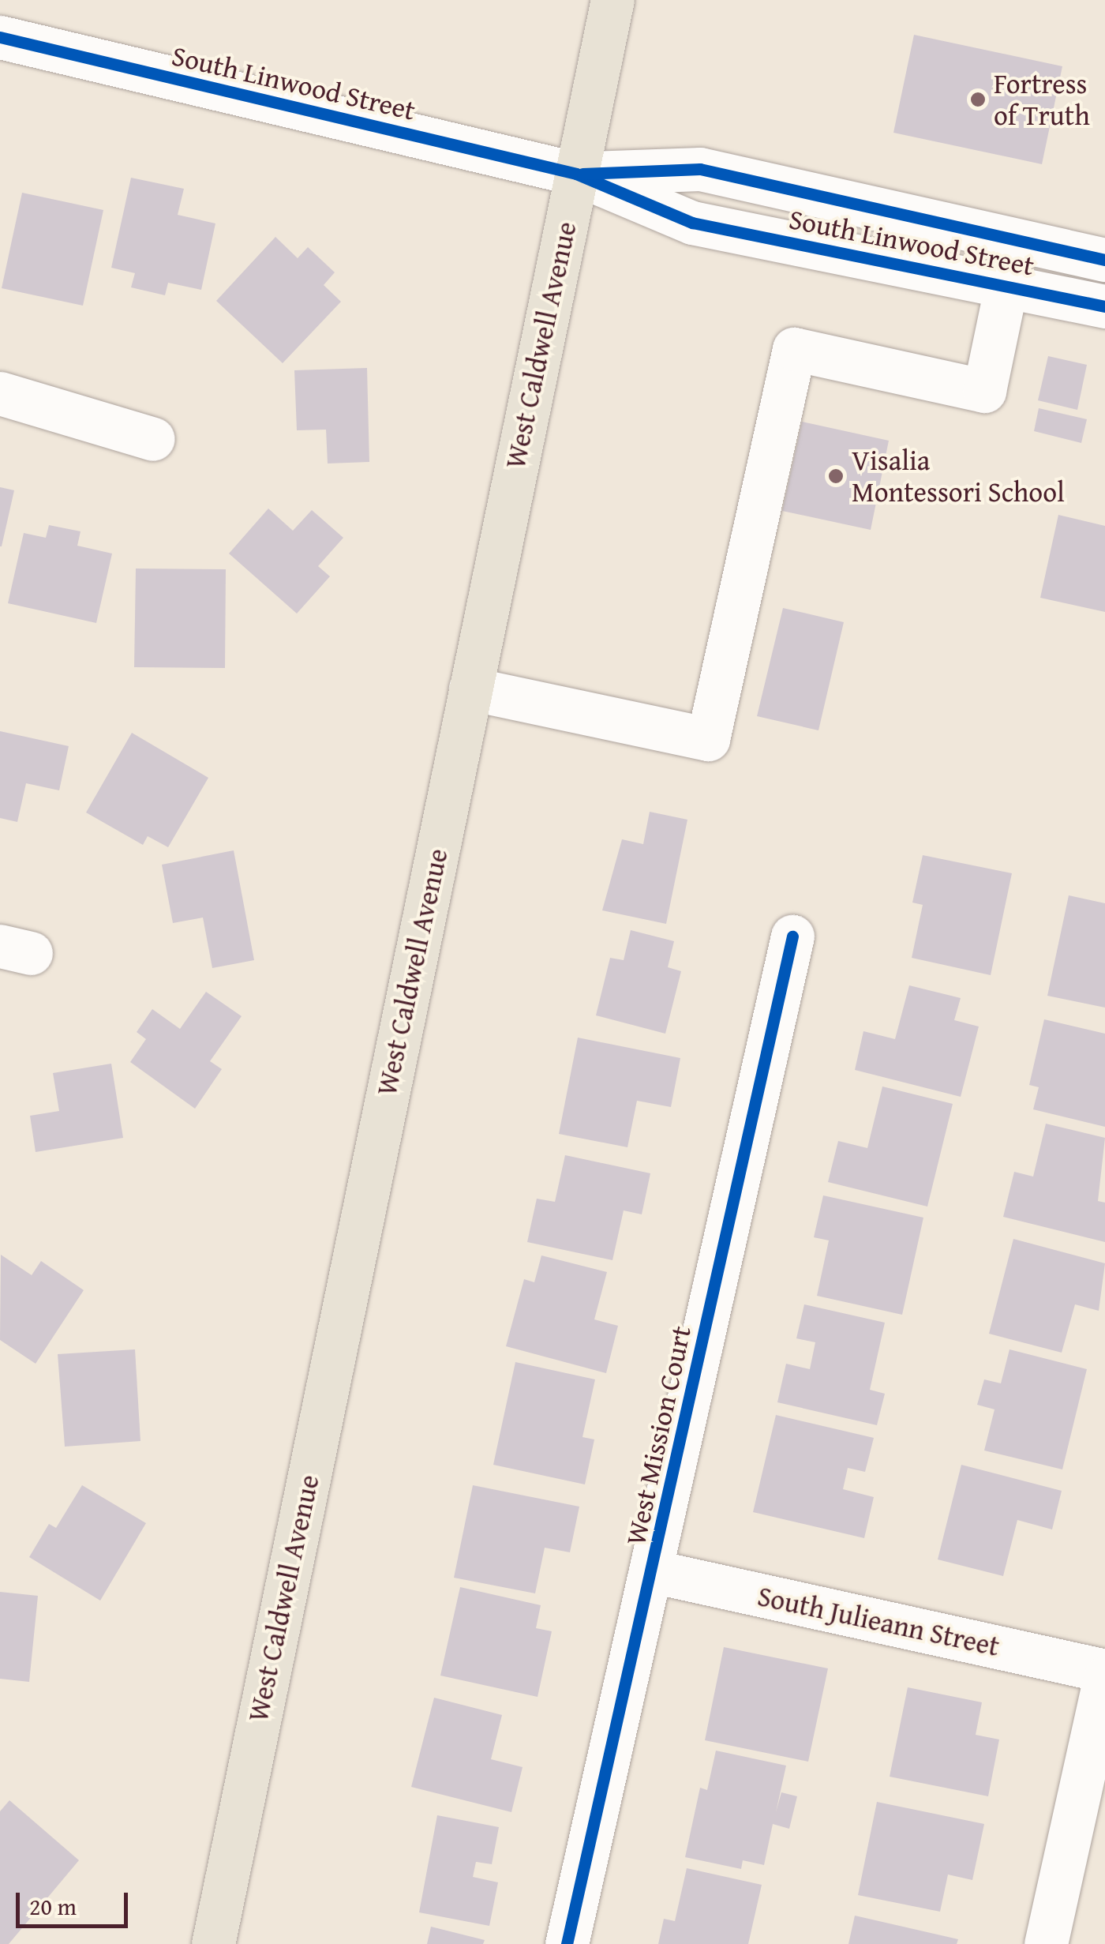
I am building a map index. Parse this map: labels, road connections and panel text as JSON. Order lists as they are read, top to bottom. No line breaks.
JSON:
{"streets":{"main road":["West Caldwell Avenue"],"street":["South Linwood Street","West Mission Court","South Julieann Street"]},"crossings":[["South Linwood Street","West Caldwell Avenue"],["West Mission Court","South Julieann Street"]],"places":["Fortress of Truth","Visalia Montessori School"],"scale_bar":"20 m"}
